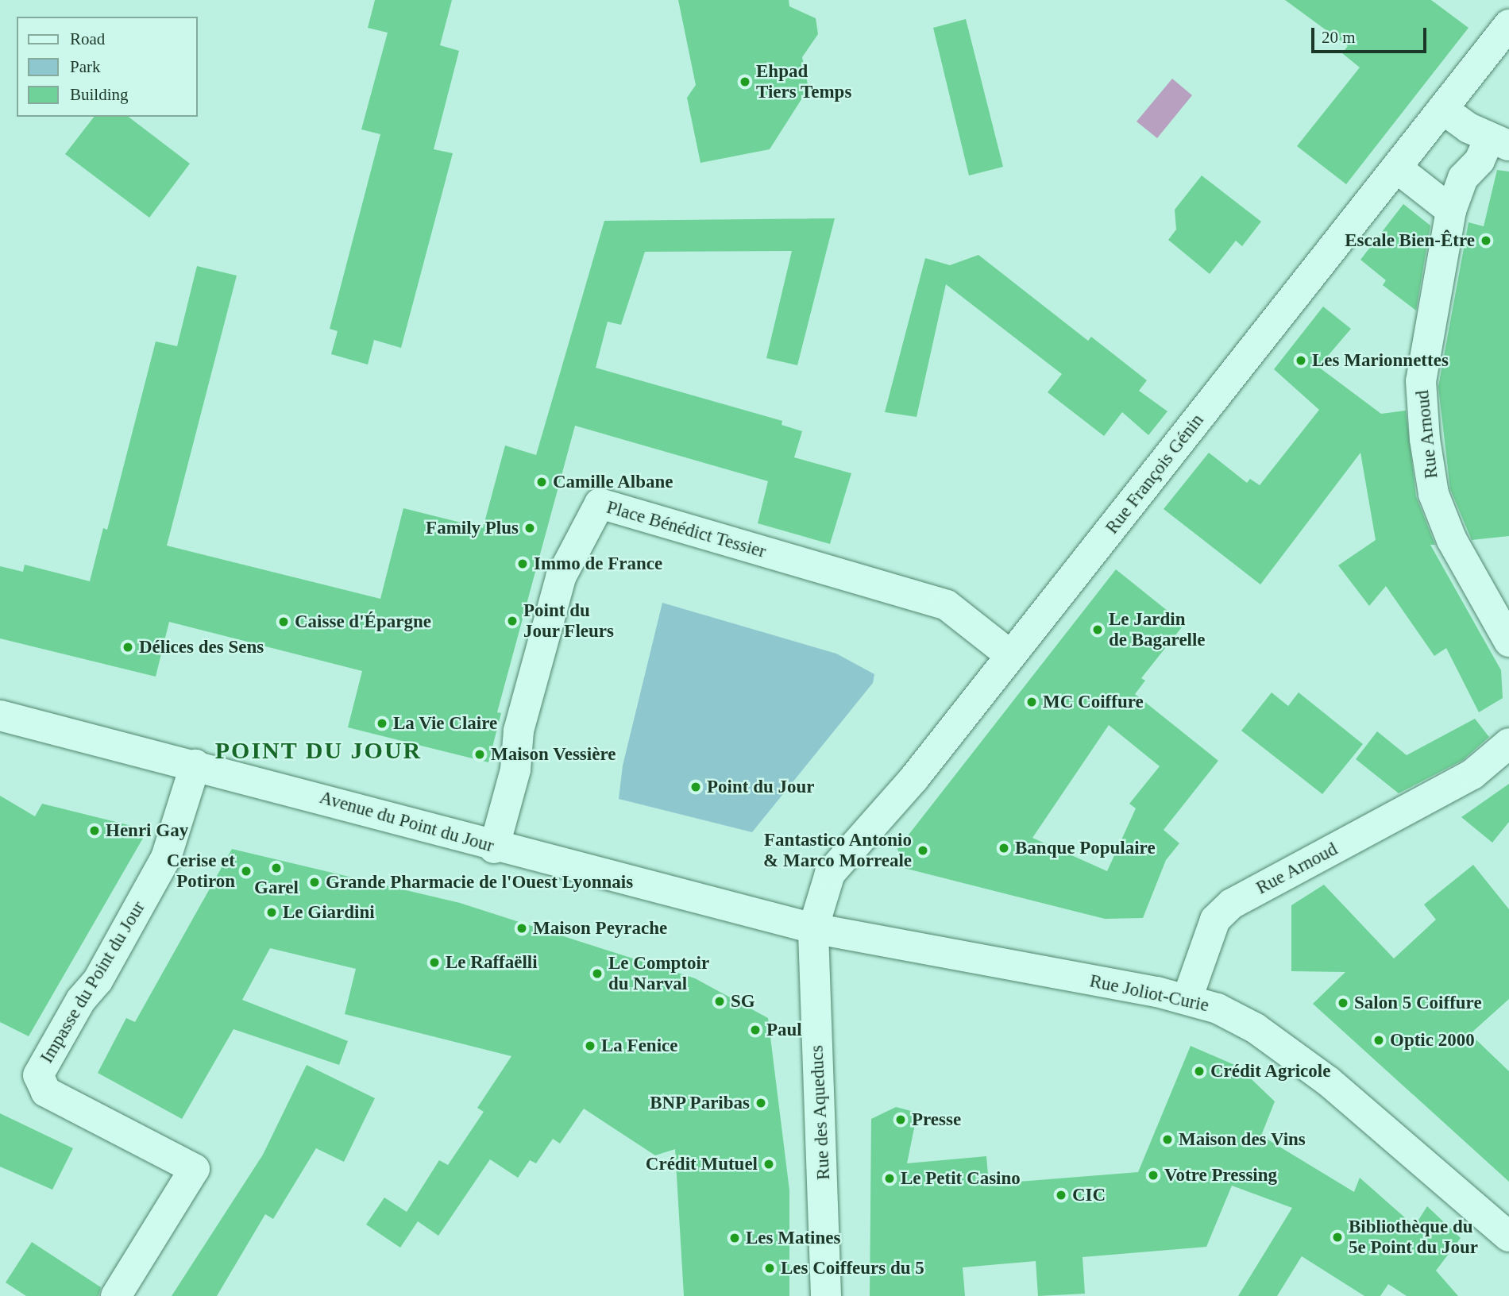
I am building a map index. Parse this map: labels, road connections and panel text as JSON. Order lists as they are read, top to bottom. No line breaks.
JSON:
{"streets":{"street":["Rue Arnoud","Rue François Génin","Place Bénédict Tessier","Avenue du Point du Jour","Impasse du Point du Jour","Rue Joliot-Curie","Rue des Aqueducs"]},"crossings":[["Rue Arnoud","Rue Joliot-Curie"],["Rue François Génin","Place Bénédict Tessier"],["Rue François Génin","Avenue du Point du Jour"],["Rue François Génin","Rue Joliot-Curie"],["Rue François Génin","Rue des Aqueducs"],["Place Bénédict Tessier","Avenue du Point du Jour"],["Avenue du Point du Jour","Impasse du Point du Jour"],["Avenue du Point du Jour","Rue Joliot-Curie"],["Avenue du Point du Jour","Rue des Aqueducs"],["Rue Joliot-Curie","Rue des Aqueducs"]],"districts":["POINT DU JOUR"],"places":["Ehpad Tiers Temps","Escale Bien-Être","Les Marionnettes","Camille Albane","Family Plus","Immo de France","Point du Jour Fleurs","Caisse d'Épargne","Le Jardin de Bagarelle","Délices des Sens","MC Coiffure","La Vie Claire","Maison Vessière","Point du Jour","Henri Gay","Banque Populaire","Fantastico Antonio & Marco Morreale","Garel","Cerise et Potiron","Grande Pharmacie de l'Ouest Lyonnais","Le Giardini","Maison Peyrache","Le Raffaëlli","Le Comptoir du Narval","SG","Salon 5 Coiffure","Paul","Optic 2000","La Fenice","Crédit Agricole","BNP Paribas","Presse","Maison des Vins","Crédit Mutuel","Votre Pressing","Le Petit Casino","CIC","Bibliothèque du 5e Point du Jour","Les Matines","Les Coiffeurs du 5"],"legend":["Road","Park","Building"],"scale_bar":"20 m"}
